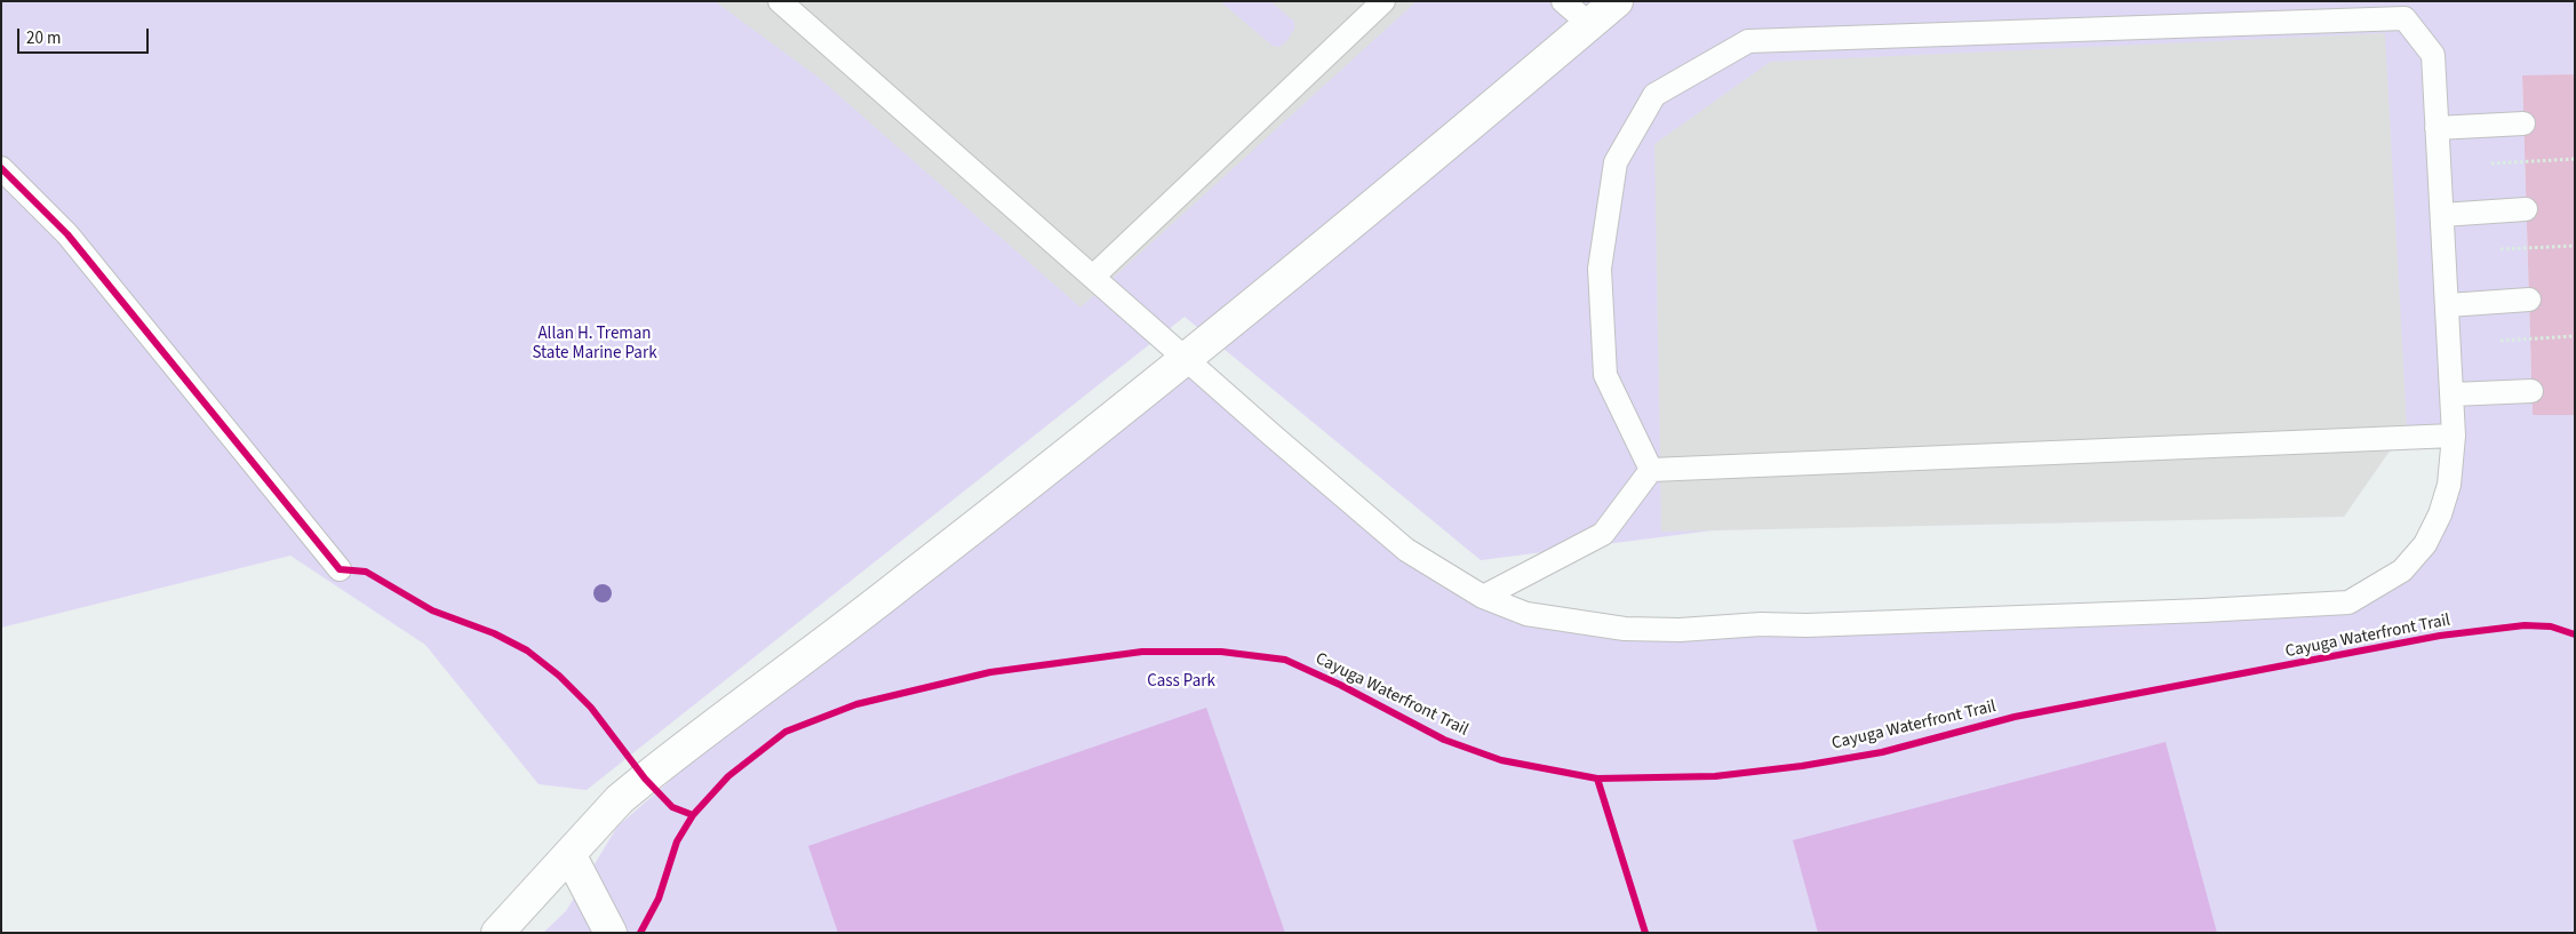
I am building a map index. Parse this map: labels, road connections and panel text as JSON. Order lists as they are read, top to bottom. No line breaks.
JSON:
{"streets":{"cycle path":["Cayuga Waterfront Trail"]},"parks":["Allan H. Treman State Marine Park","Cass Park"],"scale_bar":"20 m"}
